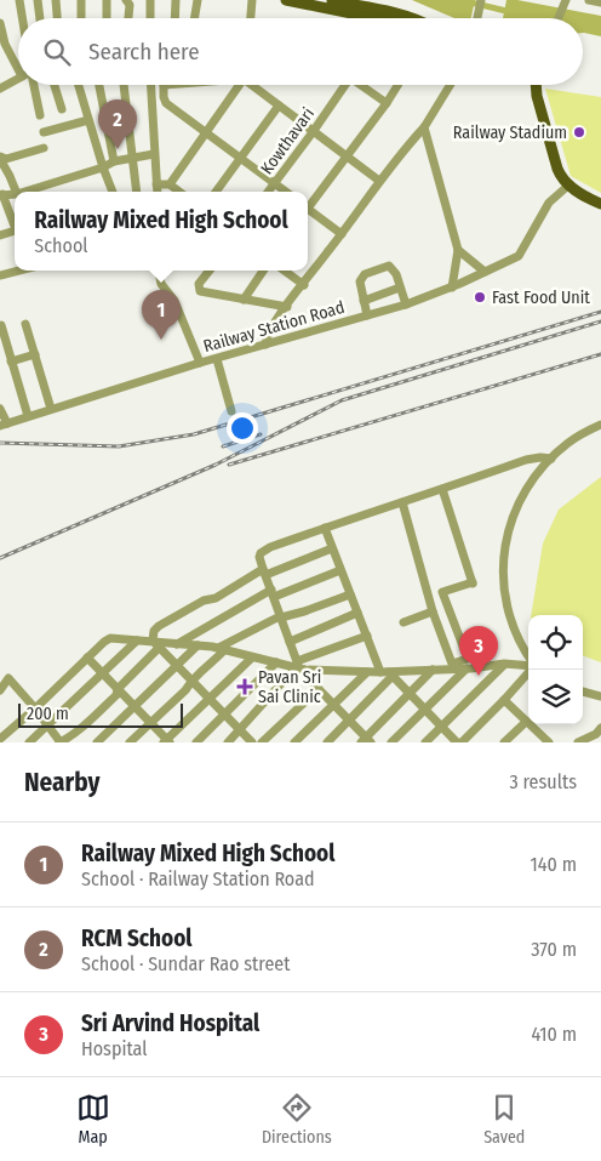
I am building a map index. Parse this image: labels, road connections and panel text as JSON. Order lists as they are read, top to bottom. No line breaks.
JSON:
{"streets":{"street":["Kowthavari","Railway Station Road"]},"places":{"other":["Railway Stadium","Fast Food Unit"],"health":["Pavan Sri Sai Clinic"]},"scale_bar":"200 m","page":{"search":"Search here","pins":["2","1","3"],"popup":["Railway Mixed High School","School"],"scale":"200 m","heading":["Nearby","3 results"],"list":[{"mark":"1","name":"Railway Mixed High School","note":"School · Railway Station Road","value":"140 m"},{"mark":"2","name":"RCM School","note":"School · Sundar Rao street","value":"370 m"},{"mark":"3","name":"Sri Arvind Hospital","note":"Hospital","value":"410 m"}],"nav":["Map","Directions","Saved"]}}
